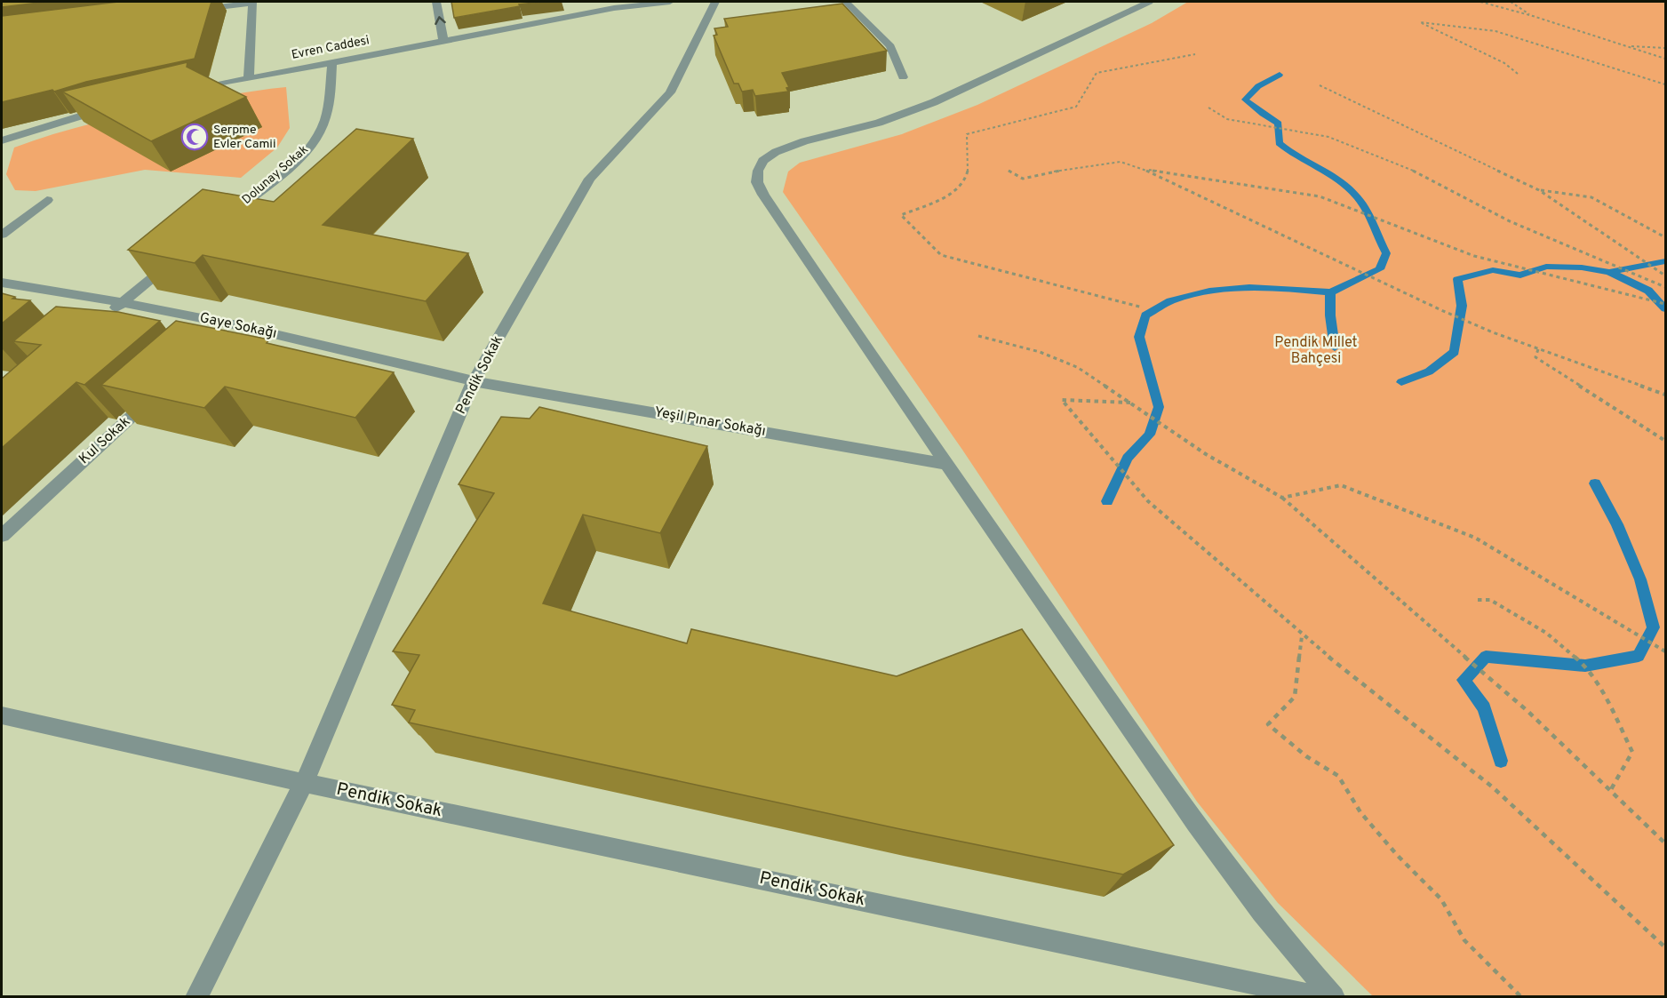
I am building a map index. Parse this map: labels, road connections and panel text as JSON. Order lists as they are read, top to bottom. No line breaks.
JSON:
{"streets":{"street":["Evren Caddesi","Dolunay Sokak","Gaye Sokağı","Pendik Sokak","Yeşil Pınar Sokağı","Kul Sokak"]},"crossings":[["Evren Caddesi","Dolunay Sokak"],["Gaye Sokağı","Pendik Sokak"],["Gaye Sokağı","Yeşil Pınar Sokağı"],["Pendik Sokak","Yeşil Pınar Sokağı"]],"parks":["Pendik Millet Bahçesi"],"places":{"mosque":["Serpme Evler Camii"]}}
